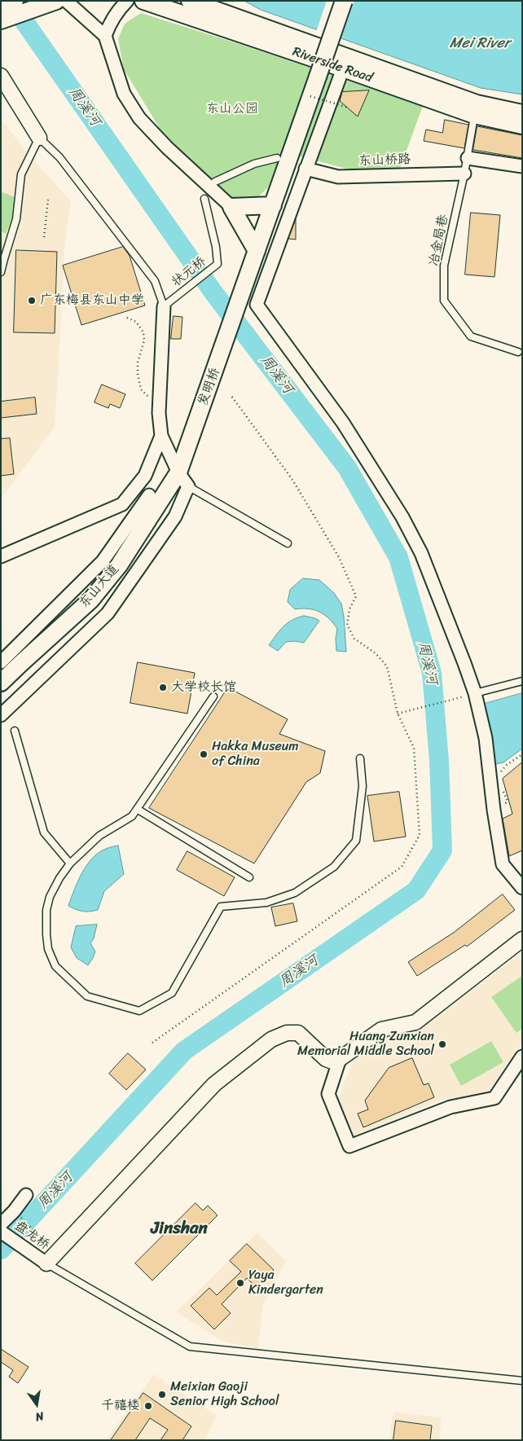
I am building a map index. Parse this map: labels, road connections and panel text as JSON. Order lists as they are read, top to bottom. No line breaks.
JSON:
{"streets":{"main road":["Riverside Road","发明桥","东山大道"],"street":["东山桥路","盘龙桥"],"lane":["冶金局巷","状元桥"]},"crossings":[["Riverside Road","冶金局巷"],["东山桥路","冶金局巷"],["发明桥","东山大道"]],"districts":["Jinshan"],"water":["Mei River","周溪河"],"parks":["东山公园"],"places":["广东梅县东山中学","大学校长馆","Hakka Museum of China","Huang Zunxian Memorial Middle School","Yaya Kindergarten","Meixian Gaoji Senior High School","千禧楼"],"north":"bottom"}
